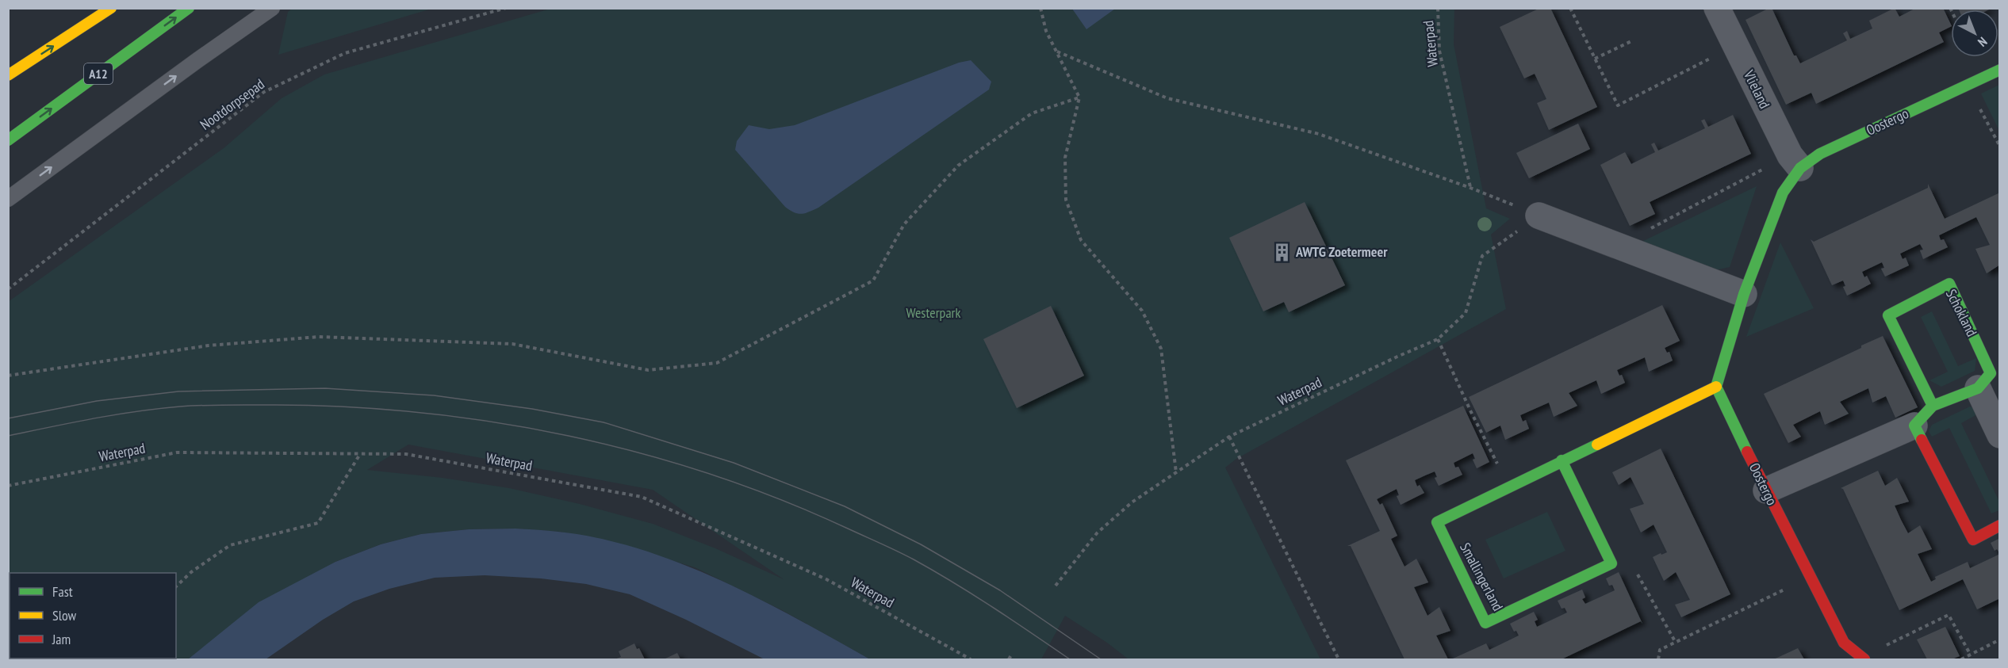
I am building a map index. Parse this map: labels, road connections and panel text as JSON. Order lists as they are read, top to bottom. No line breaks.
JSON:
{"streets":{"main road":["A12","Oostergo","Schokland","Smallingerland"],"street":["Vlieland"],"path":["Waterpad","Nootdorpsepad"]},"crossings":[["Vlieland","Oostergo"],["Oostergo","Smallingerland"]],"parks":["Westerpark"],"places":{"building":["AWTG Zoetermeer"]},"legend":["Fast","Slow","Jam"],"north":"bottom right"}
